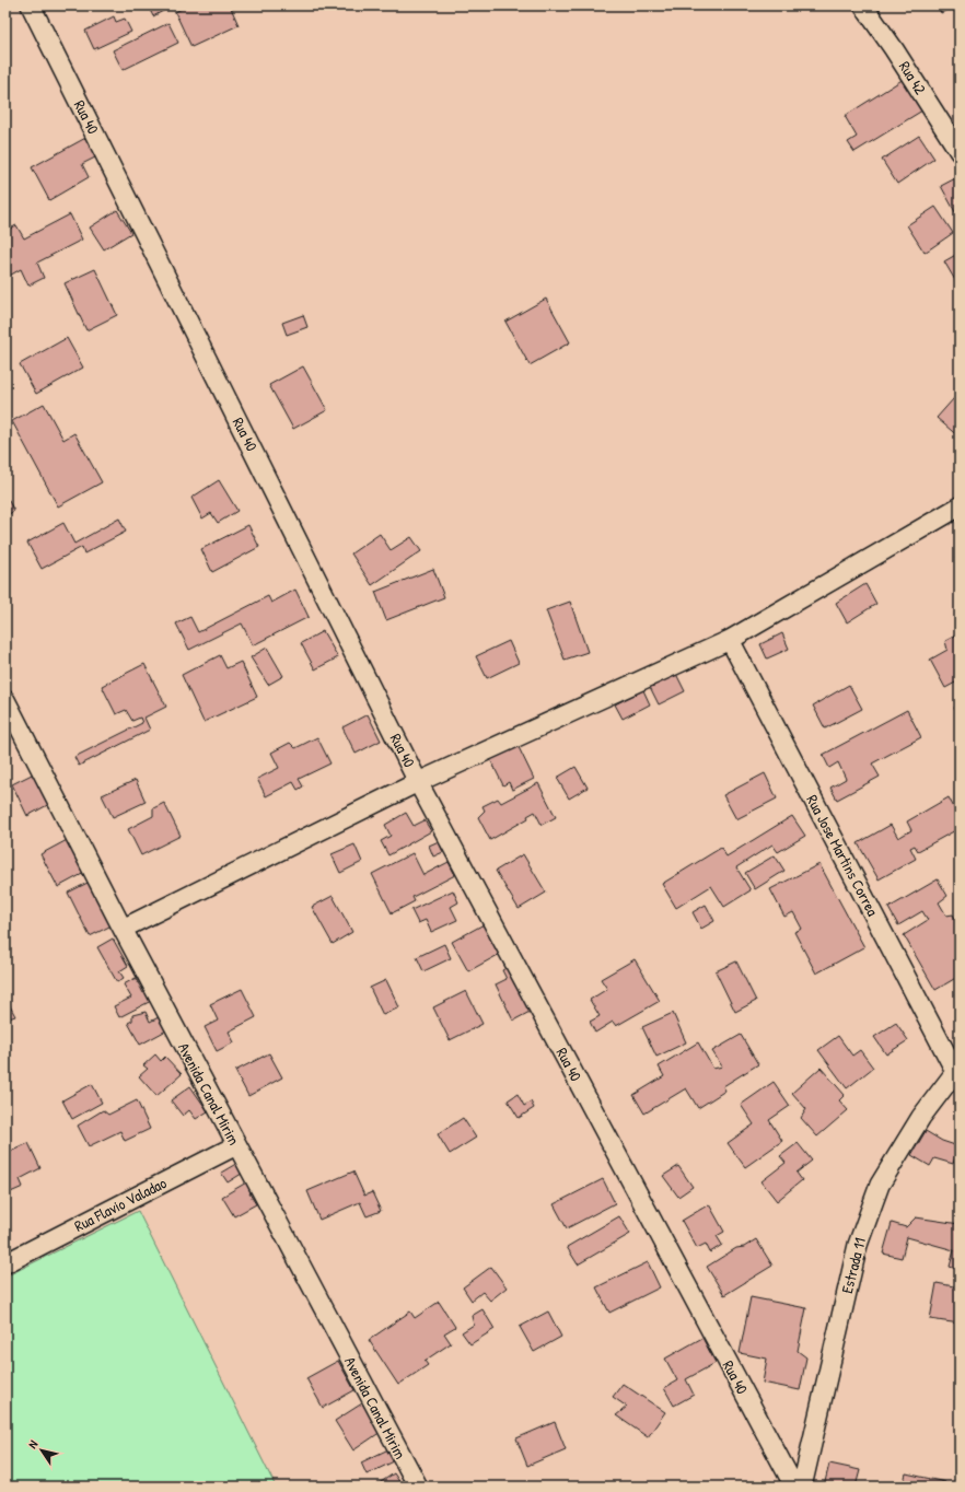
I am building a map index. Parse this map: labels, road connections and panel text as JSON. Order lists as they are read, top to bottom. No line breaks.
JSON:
{"streets":{"street":["Rua 42","Rua 40","Rua Jose Martins Correa","Avenida Canal Mirim","Rua Flavio Valadao","Estrada 11"]},"crossings":[["Rua Jose Martins Correa","Estrada 11"],["Avenida Canal Mirim","Rua Flavio Valadao"]],"north":"top left"}
